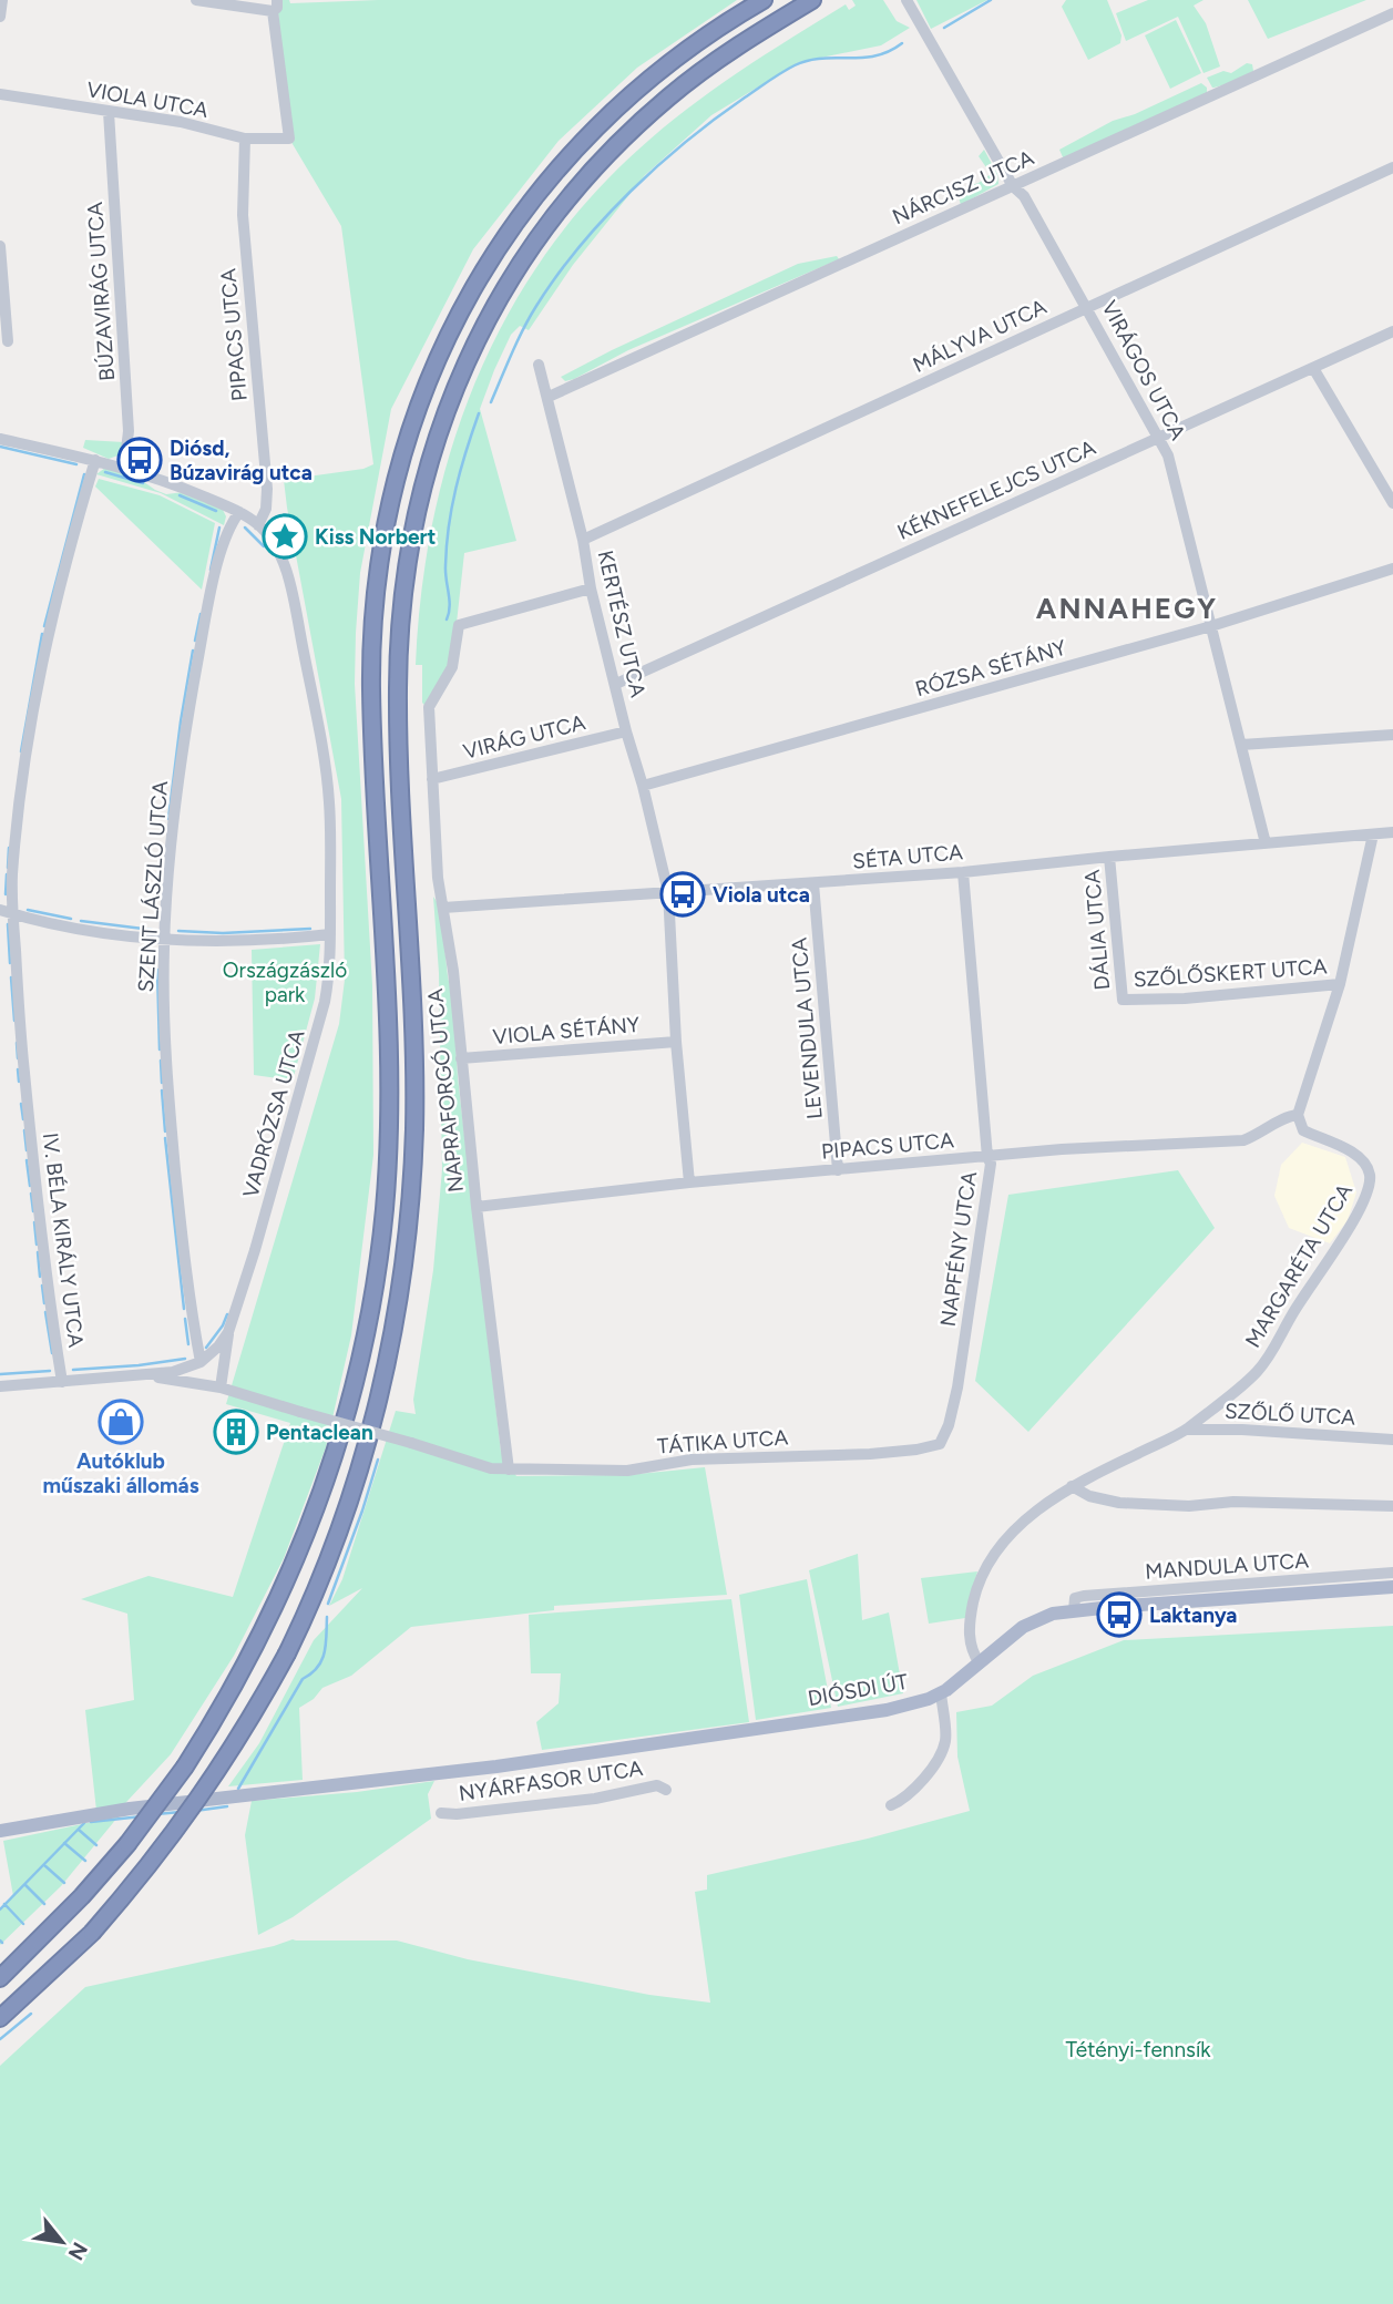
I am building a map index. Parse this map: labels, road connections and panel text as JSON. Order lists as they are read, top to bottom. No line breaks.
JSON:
{"streets":{"main road":["DIÓSDI ÚT"],"street":["VIOLA UTCA","NÁRCISZ UTCA","BÚZAVIRÁG UTCA","PIPACS UTCA","MÁLYVA UTCA","VIRÁGOS UTCA","KÉKNEFELEJCS UTCA","KERTÉSZ UTCA","RÓZSA SÉTÁNY","VIRÁG UTCA","SÉTA UTCA","SZENT LÁSZLÓ UTCA","DÁLIA UTCA","SZŐLŐSKERT UTCA","LEVENDULA UTCA","VIOLA SÉTÁNY","NAPRAFORGÓ UTCA","VADRÓZSA UTCA","IV. BÉLA KIRÁLY UTCA","NAPFÉNY UTCA","MARGARÉTA UTCA","SZŐLŐ UTCA","TÁTIKA UTCA","MANDULA UTCA","NYÁRFASOR UTCA"]},"crossings":[["VIOLA UTCA","BÚZAVIRÁG UTCA"],["VIOLA UTCA","PIPACS UTCA"],["NÁRCISZ UTCA","VIRÁGOS UTCA"],["NÁRCISZ UTCA","KERTÉSZ UTCA"],["BÚZAVIRÁG UTCA","VADRÓZSA UTCA"],["PIPACS UTCA","LEVENDULA UTCA"],["PIPACS UTCA","NAPRAFORGÓ UTCA"],["PIPACS UTCA","VADRÓZSA UTCA"],["PIPACS UTCA","NAPFÉNY UTCA"],["PIPACS UTCA","MARGARÉTA UTCA"],["MÁLYVA UTCA","VIRÁGOS UTCA"],["MÁLYVA UTCA","KERTÉSZ UTCA"],["VIRÁGOS UTCA","KÉKNEFELEJCS UTCA"],["VIRÁGOS UTCA","RÓZSA SÉTÁNY"],["VIRÁGOS UTCA","SÉTA UTCA"],["KÉKNEFELEJCS UTCA","KERTÉSZ UTCA"],["KERTÉSZ UTCA","RÓZSA SÉTÁNY"],["KERTÉSZ UTCA","VIRÁG UTCA"],["KERTÉSZ UTCA","SÉTA UTCA"],["KERTÉSZ UTCA","NAPRAFORGÓ UTCA"],["VIRÁG UTCA","NAPRAFORGÓ UTCA"],["SÉTA UTCA","DÁLIA UTCA"],["SÉTA UTCA","LEVENDULA UTCA"],["SÉTA UTCA","NAPRAFORGÓ UTCA"],["SÉTA UTCA","NAPFÉNY UTCA"],["SZENT LÁSZLÓ UTCA","VADRÓZSA UTCA"],["DÁLIA UTCA","SZŐLŐSKERT UTCA"],["VIOLA SÉTÁNY","NAPRAFORGÓ UTCA"],["NAPRAFORGÓ UTCA","TÁTIKA UTCA"],["VADRÓZSA UTCA","IV. BÉLA KIRÁLY UTCA"],["VADRÓZSA UTCA","TÁTIKA UTCA"],["NAPFÉNY UTCA","TÁTIKA UTCA"],["MARGARÉTA UTCA","SZŐLŐ UTCA"],["MARGARÉTA UTCA","DIÓSDI ÚT"],["MANDULA UTCA","DIÓSDI ÚT"]],"districts":["ANNAHEGY"],"parks":["Országzászló park","Tétényi-fennsík"],"places":{"bus stop":["Diósd, Búzavirág utca","Viola utca","Laktanya"],"place":["Kiss Norbert"],"shop":["Autóklub műszaki állomás"],"building":["Pentaclean"]},"north":"bottom right"}
